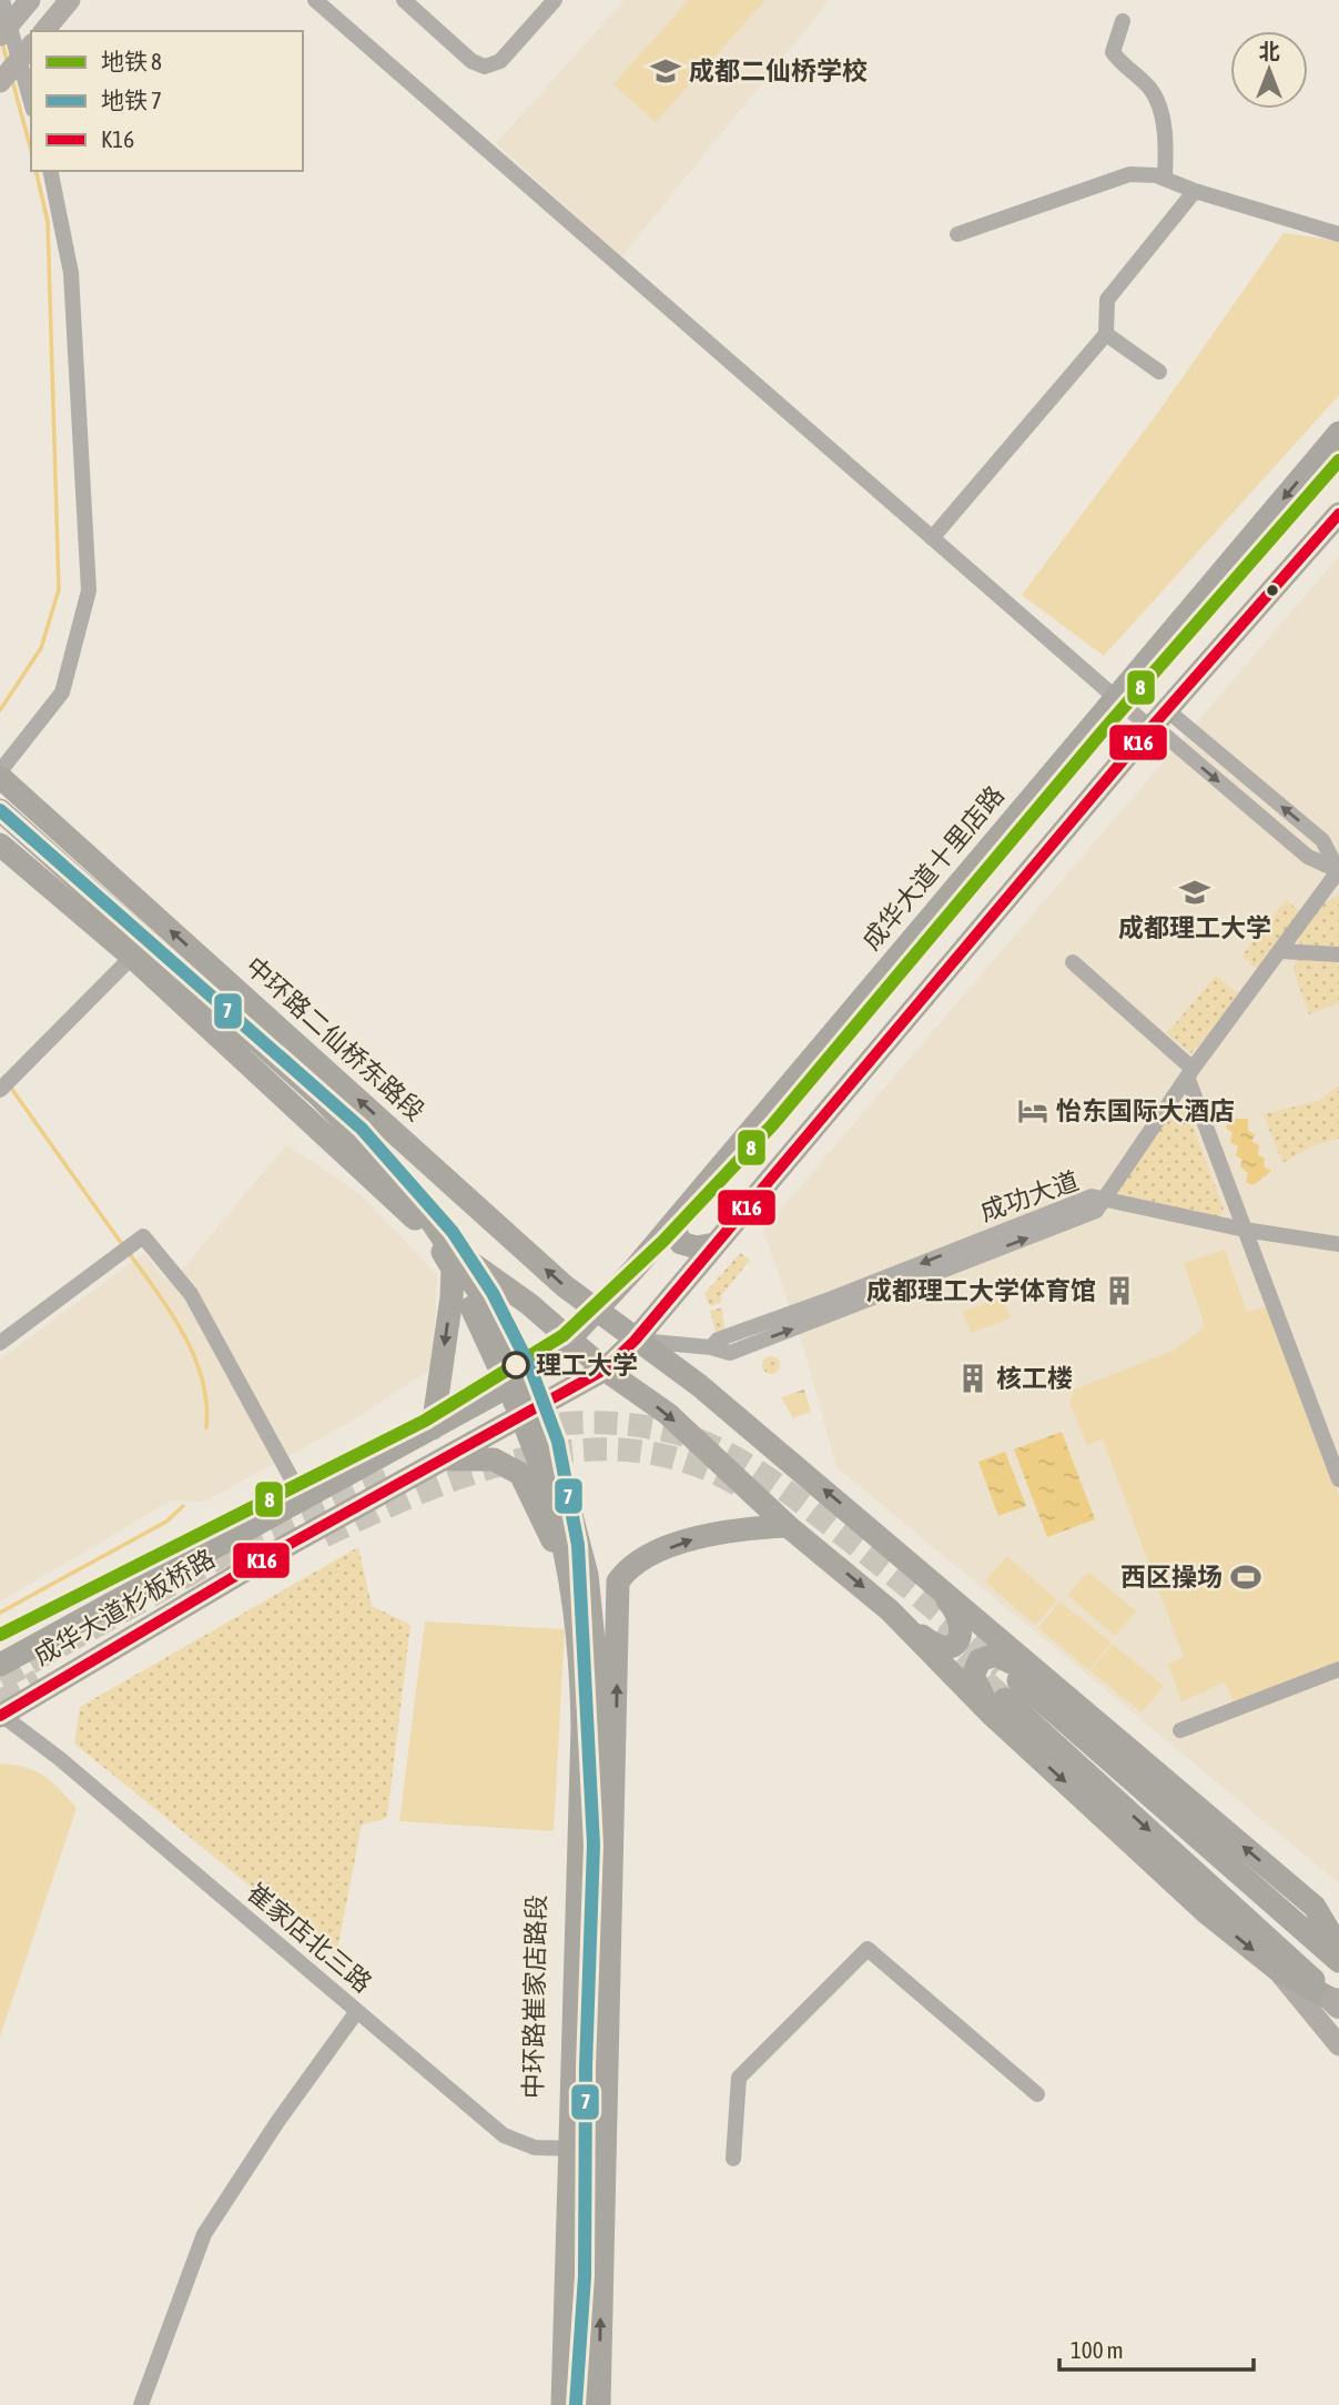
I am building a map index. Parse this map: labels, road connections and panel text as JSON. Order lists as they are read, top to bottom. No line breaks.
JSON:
{"streets":{"main road":["成华大道十里店路","中环路二仙桥东路段","成华大道杉板桥路","中环路崔家店路段"],"street":["成功大道","崔家店北三路"]},"crossings":[["成华大道十里店路","中环路二仙桥东路段"],["成华大道十里店路","成华大道杉板桥路"],["中环路二仙桥东路段","成功大道"],["成华大道杉板桥路","崔家店北三路"],["成华大道杉板桥路","中环路崔家店路段"],["崔家店北三路","中环路崔家店路段"]],"places":{"school or university":["成都二仙桥学校","成都理工大学"],"hotel":["怡东国际大酒店"],"building":["成都理工大学体育馆","核工楼"],"other":["理工大学"],"sports":["西区操场"]},"lines":["metro line 8","transit line K16","metro line 7"],"legend":["地铁 8","地铁 7","K16"],"scale_bar":"100 m","north":"top"}
